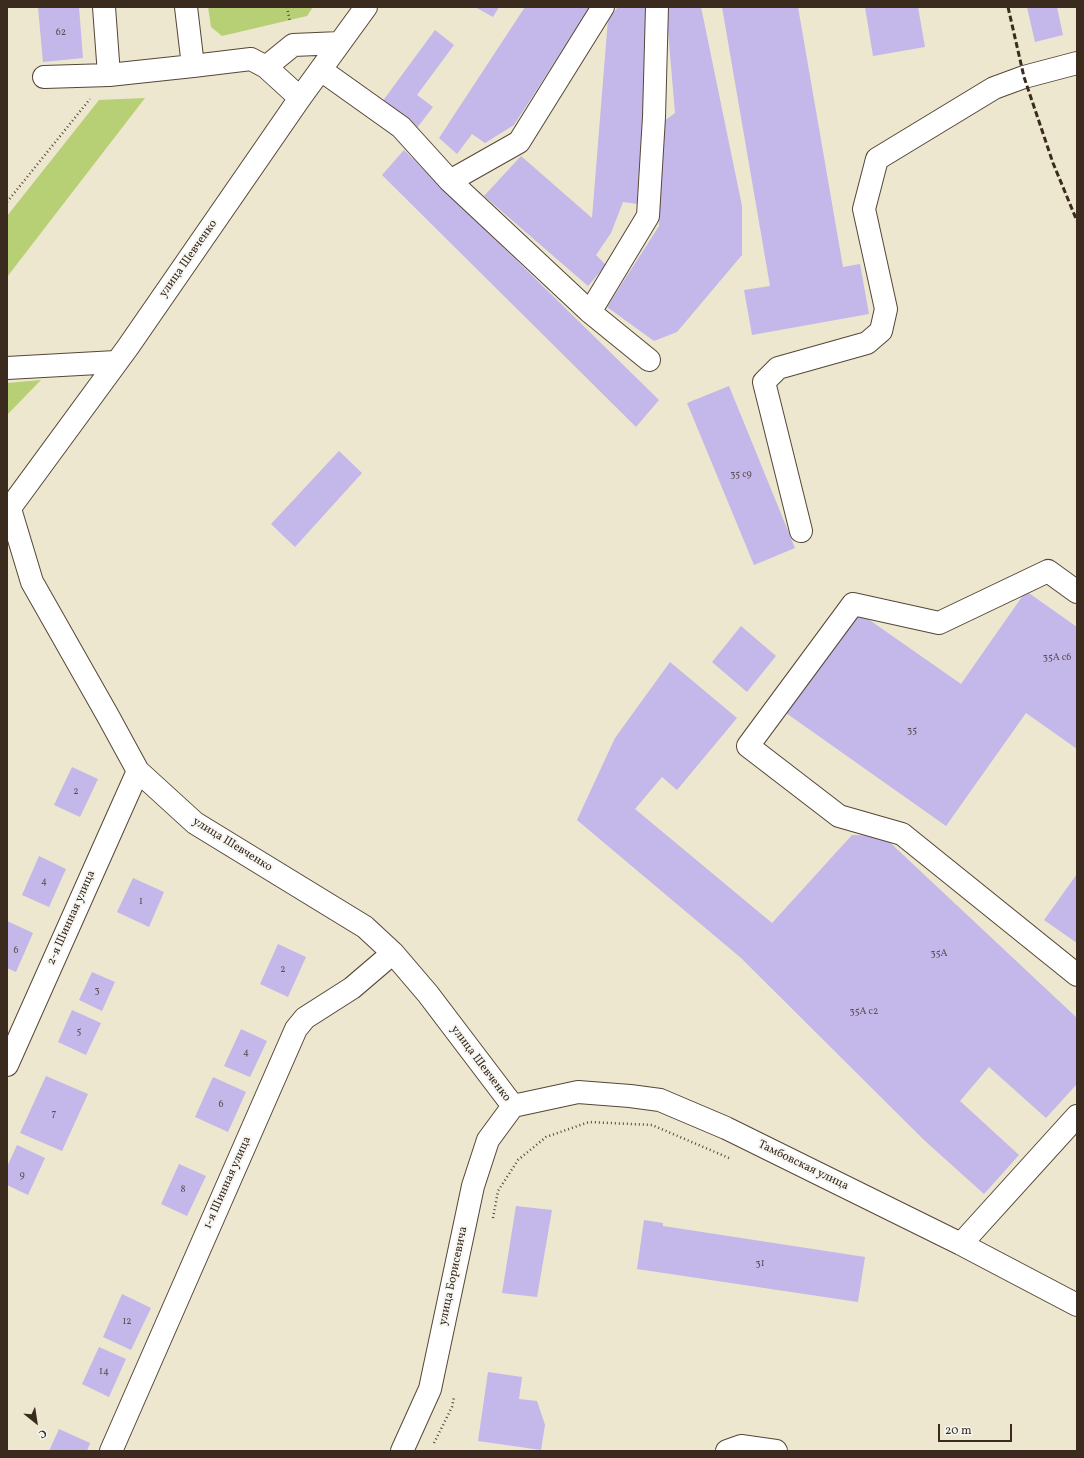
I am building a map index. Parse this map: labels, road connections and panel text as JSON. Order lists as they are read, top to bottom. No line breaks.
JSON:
{"streets":{"street":["улица Шевченко","2-я Шинная улица","Тамбовская улица","1-я Шинная улица","улица Борисевича"]},"crossings":[["улица Шевченко","2-я Шинная улица"],["улица Шевченко","Тамбовская улица"],["улица Шевченко","1-я Шинная улица"],["улица Шевченко","улица Борисевича"],["Тамбовская улица","улица Борисевича"]],"house_numbers":["62","35 с9","35А с6","35","2","4","1","6","35А","2","3","35А с2","5","4","6","7","9","8","31","12","14"],"scale_bar":"20 m","north":"bottom right"}
